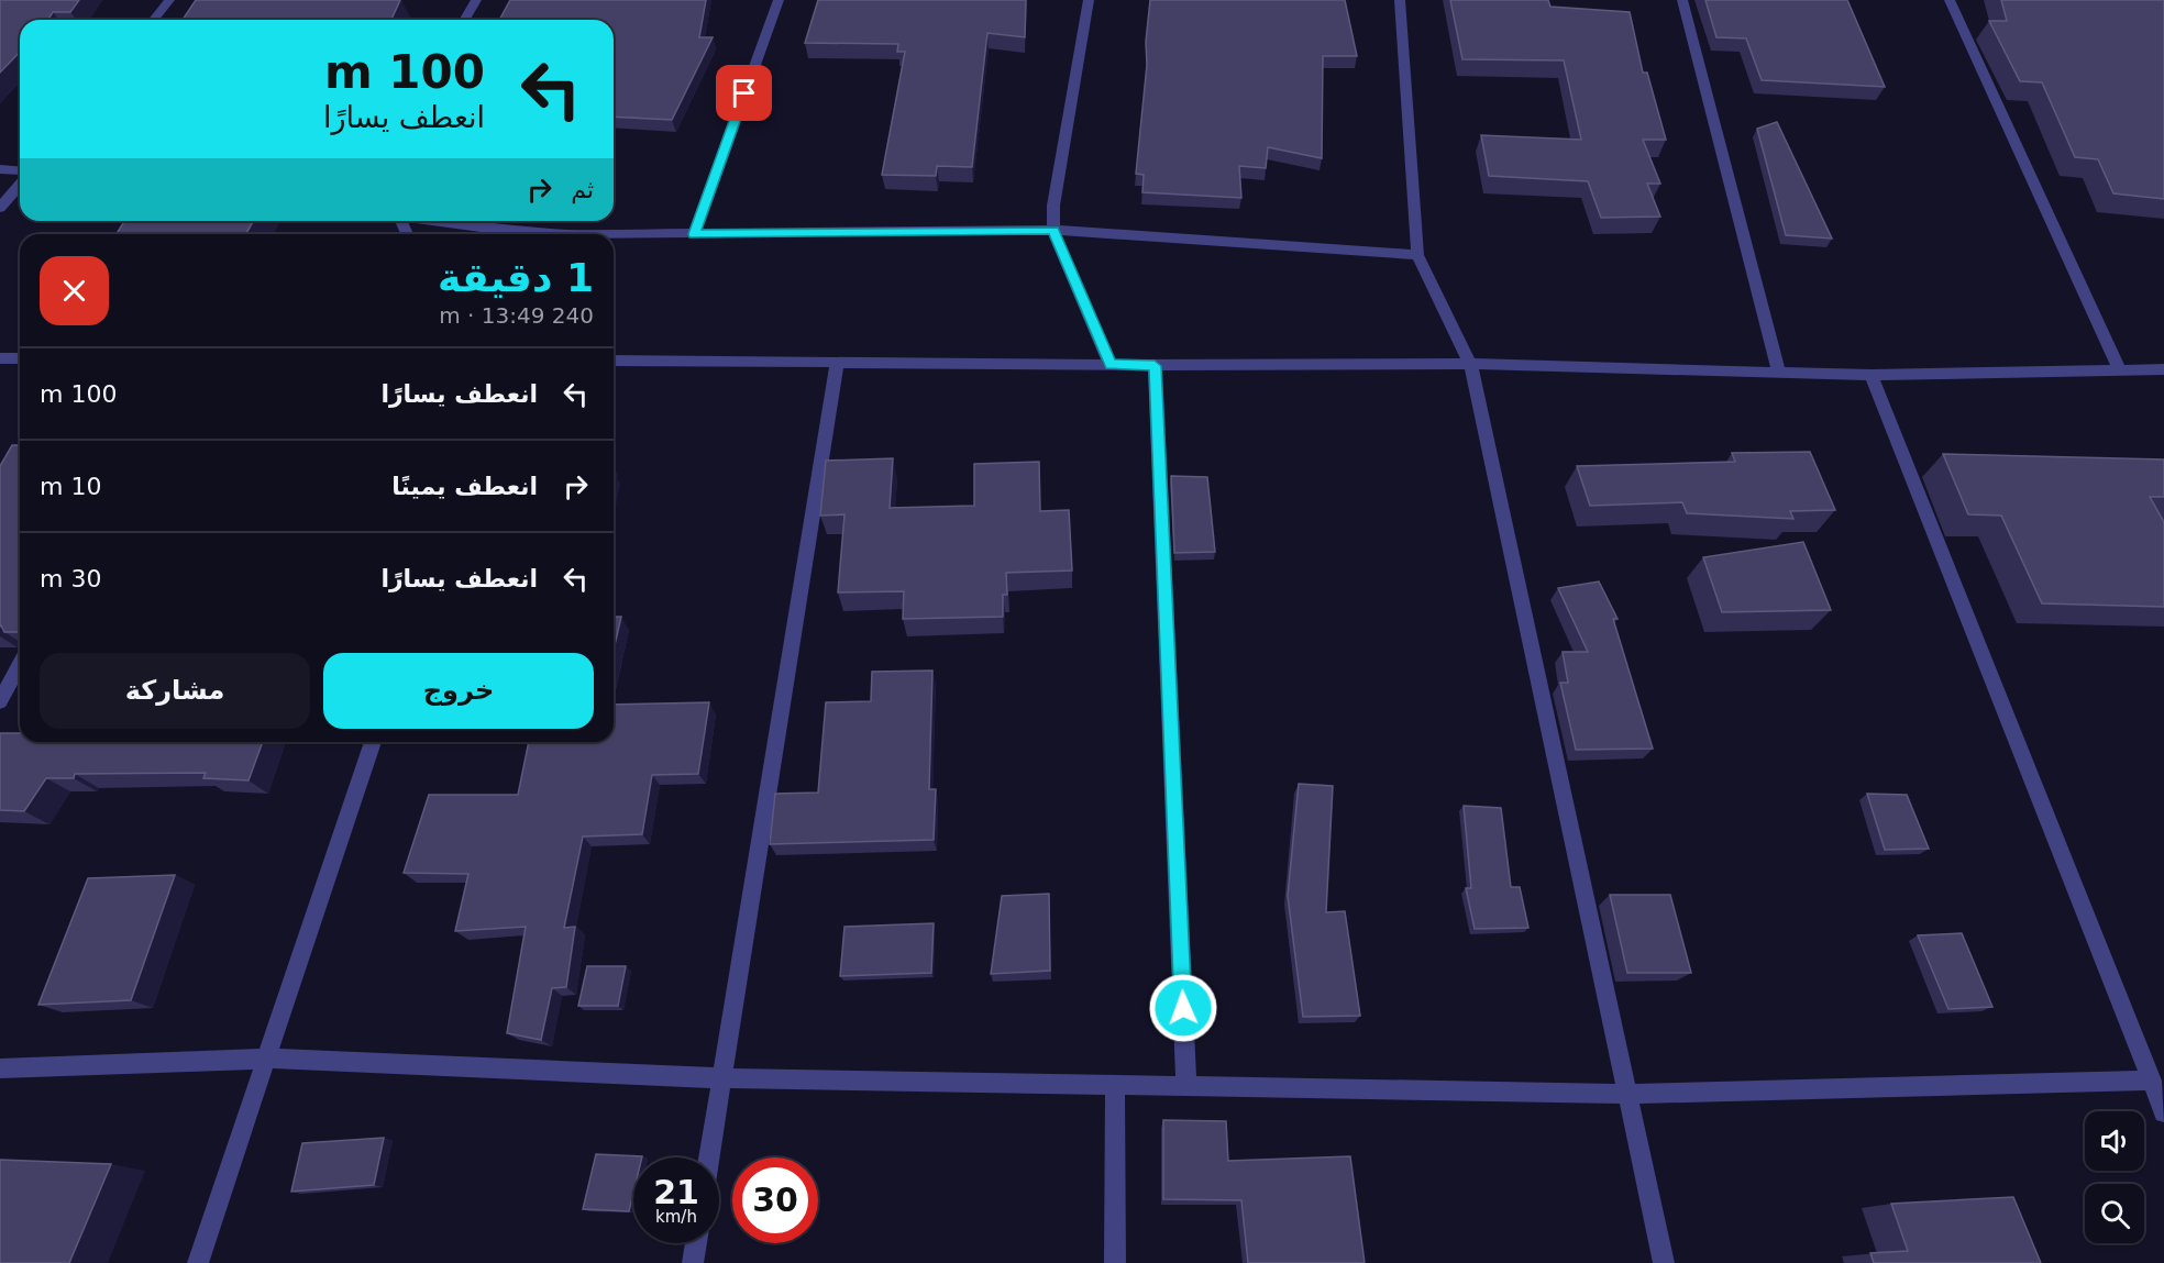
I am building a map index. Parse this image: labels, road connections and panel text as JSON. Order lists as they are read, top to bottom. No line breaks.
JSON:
{"page":{"turn":["100 m","انعطف يسارًا"],"then":"ثم","heading":["1 دقيقة","240 m · 13:49"],"list":[{"name":"انعطف يسارًا","value":"100 m"},{"name":"انعطف يمينًا","value":"10 m"},{"name":"انعطف يسارًا","value":"30 m"}],"buttons":["خروج","مشاركة"],"speed":"21 km/h","limit":"30"}}
